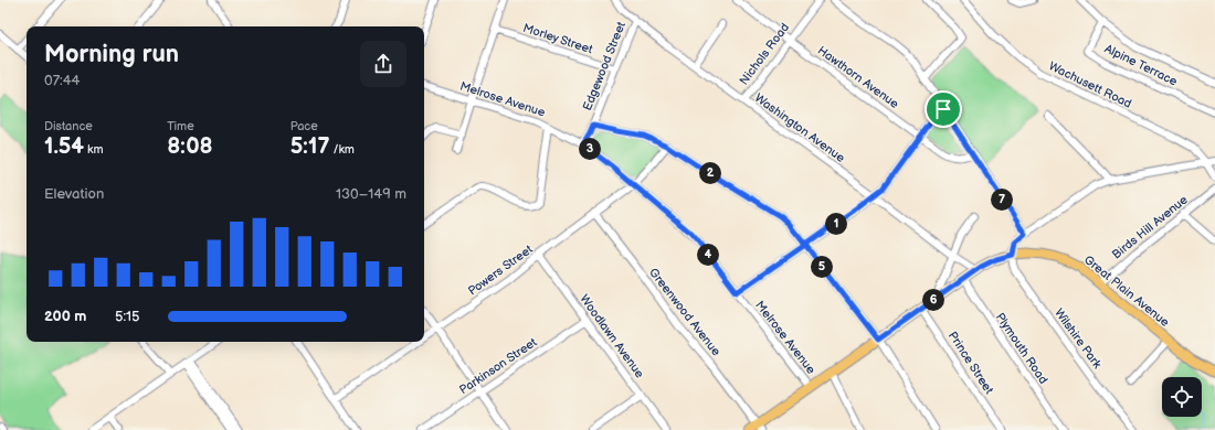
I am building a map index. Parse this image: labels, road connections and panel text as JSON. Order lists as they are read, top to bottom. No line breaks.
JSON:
{"streets":{"main road":["Great Plain Avenue"],"street":["Morley Street","Nichols Road","Alpine Terrace","Edgewood Street","Hawthorn Avenue","Wachusett Road","Melrose Avenue","Washington Avenue","Birds Hill Avenue","Powers Street","Greenwood Avenue","Woodlawn Avenue","Wilshire Park","Plymouth Road","Prince Street","Parkinson Street"]},"crossings":[["Morley Street","Edgewood Street"],["Nichols Road","Hawthorn Avenue"],["Nichols Road","Washington Avenue"],["Edgewood Street","Melrose Avenue"],["Edgewood Street","Washington Avenue"],["Melrose Avenue","Powers Street"],["Melrose Avenue","Great Plain Avenue"],["Washington Avenue","Great Plain Avenue"],["Birds Hill Avenue","Great Plain Avenue"],["Powers Street","Greenwood Avenue"],["Powers Street","Woodlawn Avenue"],["Great Plain Avenue","Greenwood Avenue"],["Great Plain Avenue","Wilshire Park"],["Great Plain Avenue","Plymouth Road"],["Great Plain Avenue","Prince Street"],["Woodlawn Avenue","Parkinson Street"]],"page":{"heading":["Morning run","07:44"],"stats":[["Distance","1.54 km"],["Time","8:08"],["Pace","5:17 /km"]],"pins":["3","2","7","1","4","5","6"],"chart":["Elevation","130–149 m"],"list":[{"name":"200 m","note":"5:15"}]}}
